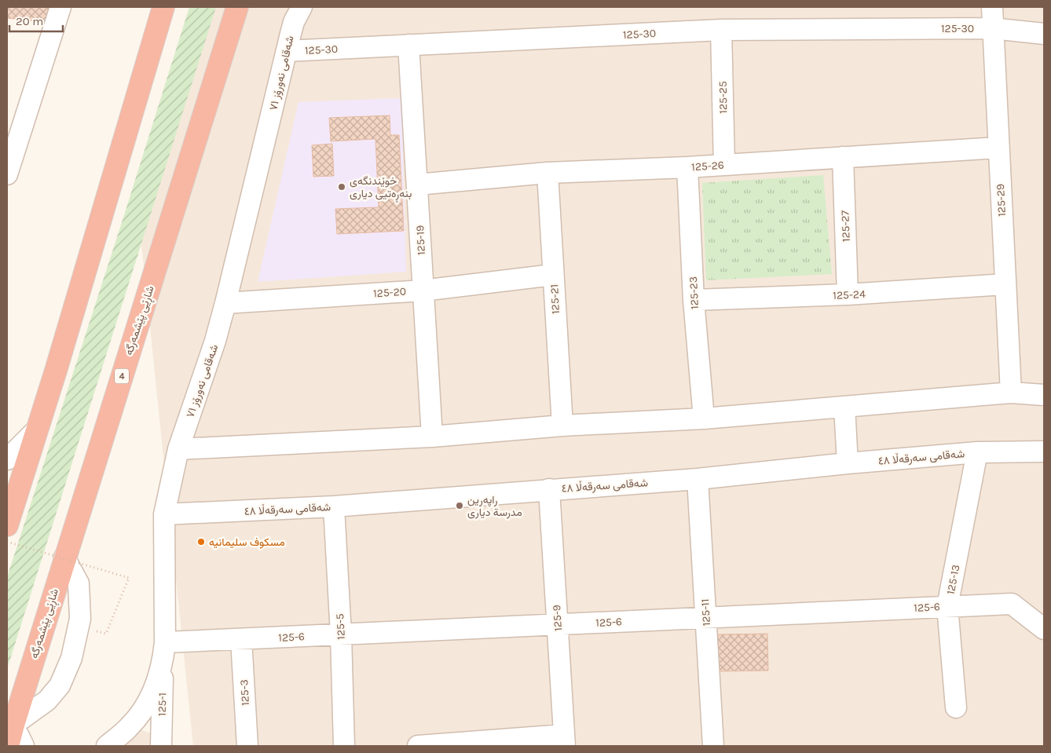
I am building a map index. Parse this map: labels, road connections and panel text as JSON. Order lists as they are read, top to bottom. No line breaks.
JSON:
{"streets":{"highway":["شاڕێی پێشمەرگە","4"],"street":["125-30","شەقامی نەورۆز ٧١","125-25","125-26","125-29","125-27","125-19","125-20","125-23","125-24","125-21","شەقامی سەرقەڵا ٤٨","125-13","125-6","125-11","125-9","125-5","125-3","125-1"]},"crossings":[["125-30","شەقامی نەورۆز ٧١"],["125-30","125-25"],["125-30","125-29"],["125-30","125-19"],["شەقامی نەورۆز ٧١","125-20"],["شەقامی نەورۆز ٧١","شەقامی سەرقەڵا ٤٨"],["شەقامی نەورۆز ٧١","125-6"],["شەقامی نەورۆز ٧١","125-1"],["125-25","125-26"],["125-26","125-29"],["125-26","125-27"],["125-26","125-19"],["125-26","125-23"],["125-26","125-21"],["125-29","125-24"],["125-27","125-24"],["125-19","125-20"],["125-20","125-21"],["125-23","125-24"],["شەقامی سەرقەڵا ٤٨","125-13"],["شەقامی سەرقەڵا ٤٨","125-11"],["شەقامی سەرقەڵا ٤٨","125-9"],["شەقامی سەرقەڵا ٤٨","125-5"],["125-13","125-6"],["125-6","125-11"],["125-6","125-9"],["125-6","125-5"],["125-6","125-3"]],"places":["خوێندنگەی بنەڕەتیی دیاری","ڕاپەڕین مدرسة ديارى","مسكوف سليمانيه"],"scale_bar":"20 m"}
